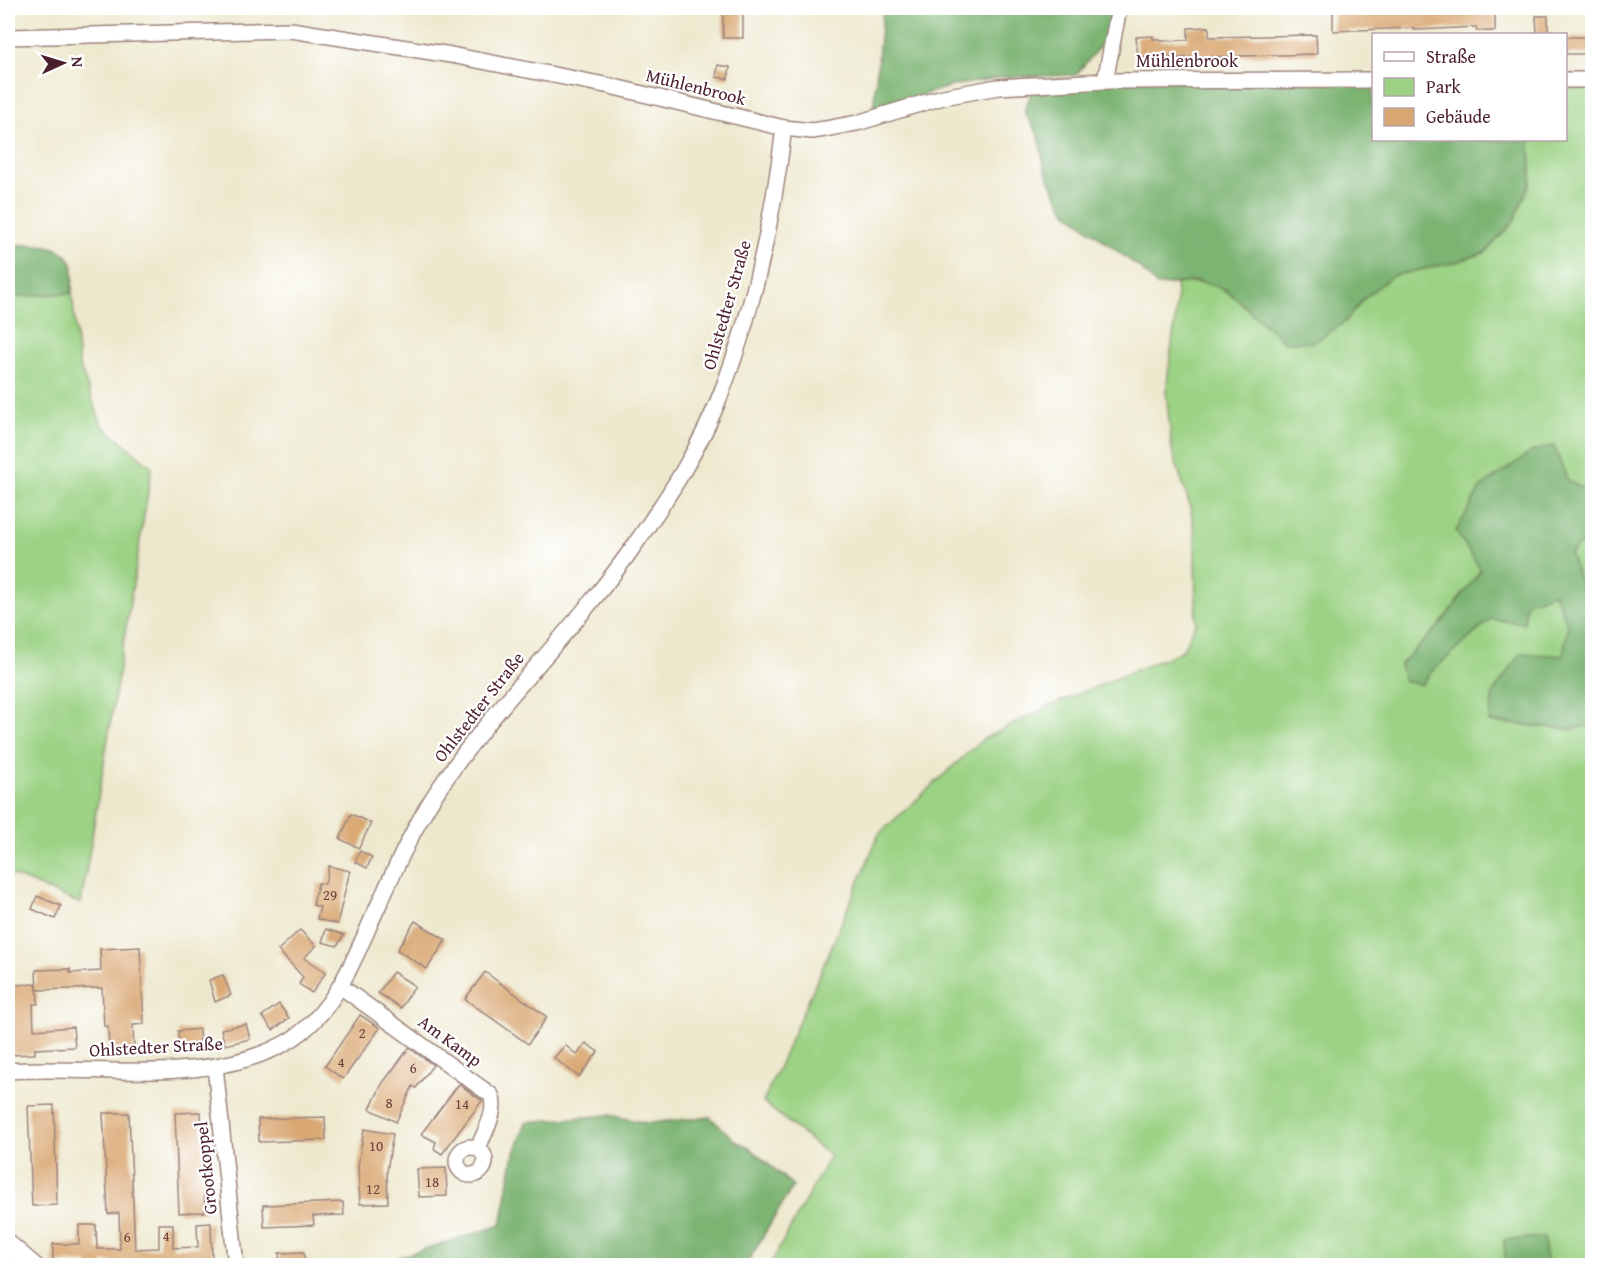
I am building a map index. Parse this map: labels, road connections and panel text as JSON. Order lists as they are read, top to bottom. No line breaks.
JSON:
{"streets":{"street":["Mühlenbrook","Ohlstedter Straße","Am Kamp","Grootkoppel"]},"crossings":[["Mühlenbrook","Ohlstedter Straße"],["Ohlstedter Straße","Am Kamp"],["Ohlstedter Straße","Grootkoppel"]],"house_numbers":["29","2","4","6","8","14","10","18","12","4","6"],"legend":["Straße","Park","Gebäude"],"north":"right"}
